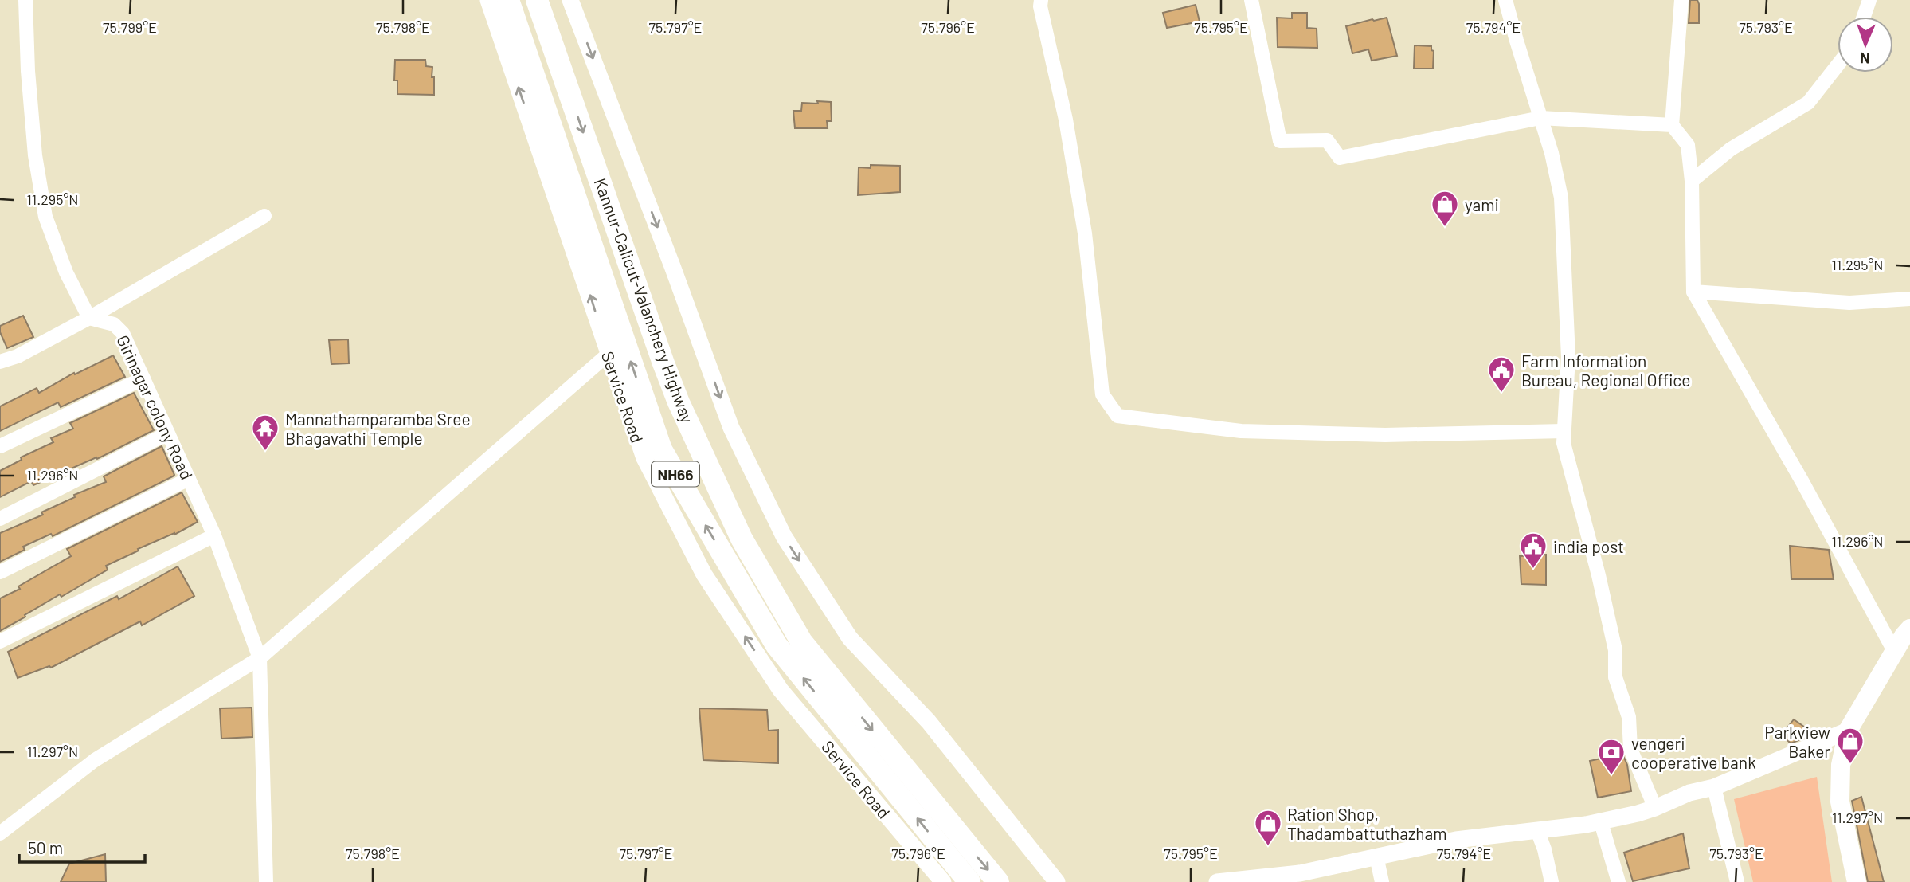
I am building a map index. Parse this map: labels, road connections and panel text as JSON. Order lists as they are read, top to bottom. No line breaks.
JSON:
{"streets":{"highway":["Kannur-Calicut-Valanchery Highway","NH66"],"street":["Service Road","Girinagar colony Road"]},"places":{"shop":["yami","Parkview Baker","Ration Shop, Thadambattuthazham"],"public building":["Farm Information Bureau, Regional Office","india post"],"temple":["Mannathamparamba Sree Bhagavathi Temple"],"bank":["vengeri cooperative bank"]},"scale_bar":"50 m","north":"bottom","coordinates":["75.799°E","75.798°E","75.797°E","75.796°E","75.795°E","75.794°E","75.793°E","11.295°N","11.296°N","11.297°N"]}
